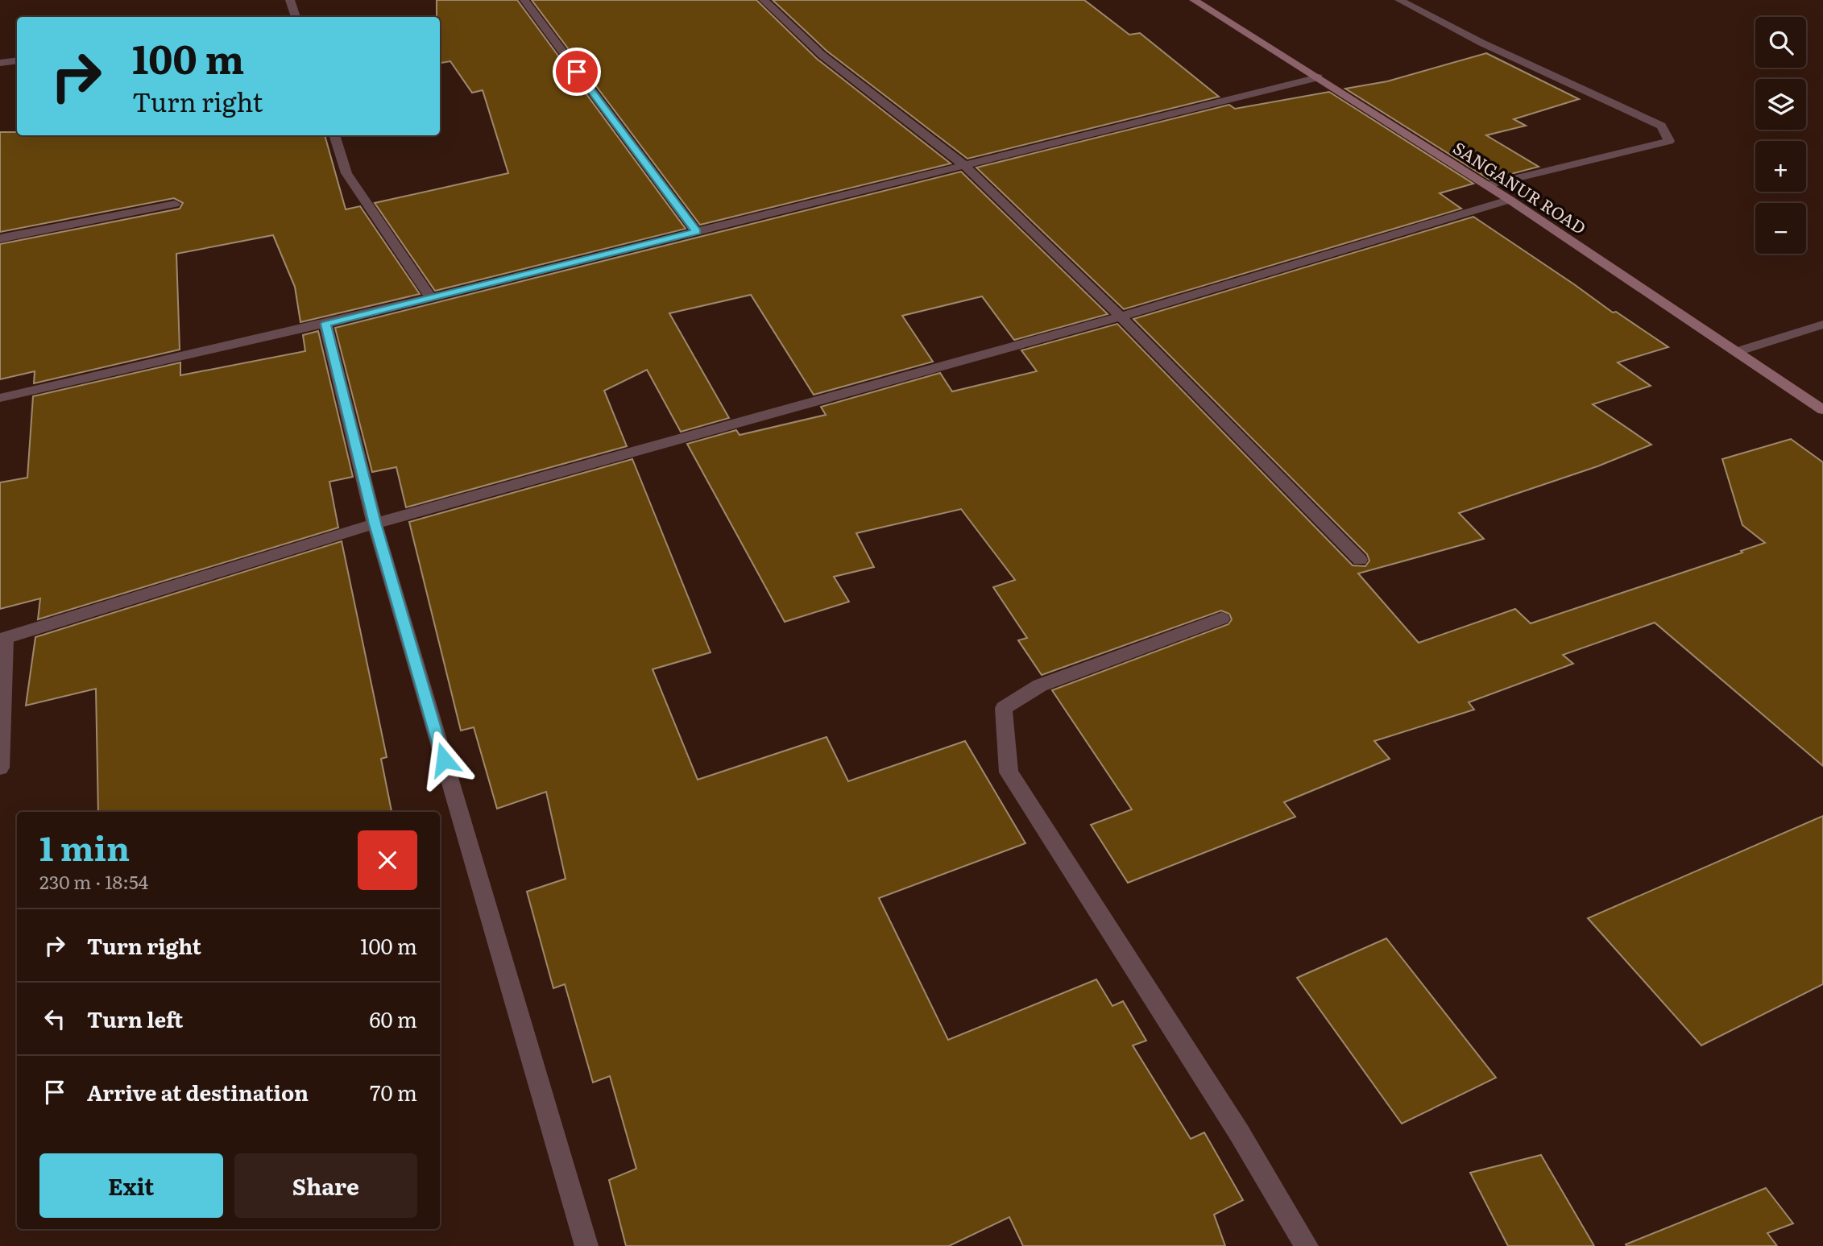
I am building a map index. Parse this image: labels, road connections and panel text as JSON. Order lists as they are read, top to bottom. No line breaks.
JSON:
{"streets":{"main road":["SANGANUR ROAD"]},"page":{"map_buttons":["+","−"],"turn":["100 m","Turn right"],"heading":["1 min","230 m · 18:54"],"list":[{"name":"Turn right","value":"100 m"},{"name":"Turn left","value":"60 m"},{"name":"Arrive at destination","value":"70 m"}],"buttons":["Exit","Share"]}}
